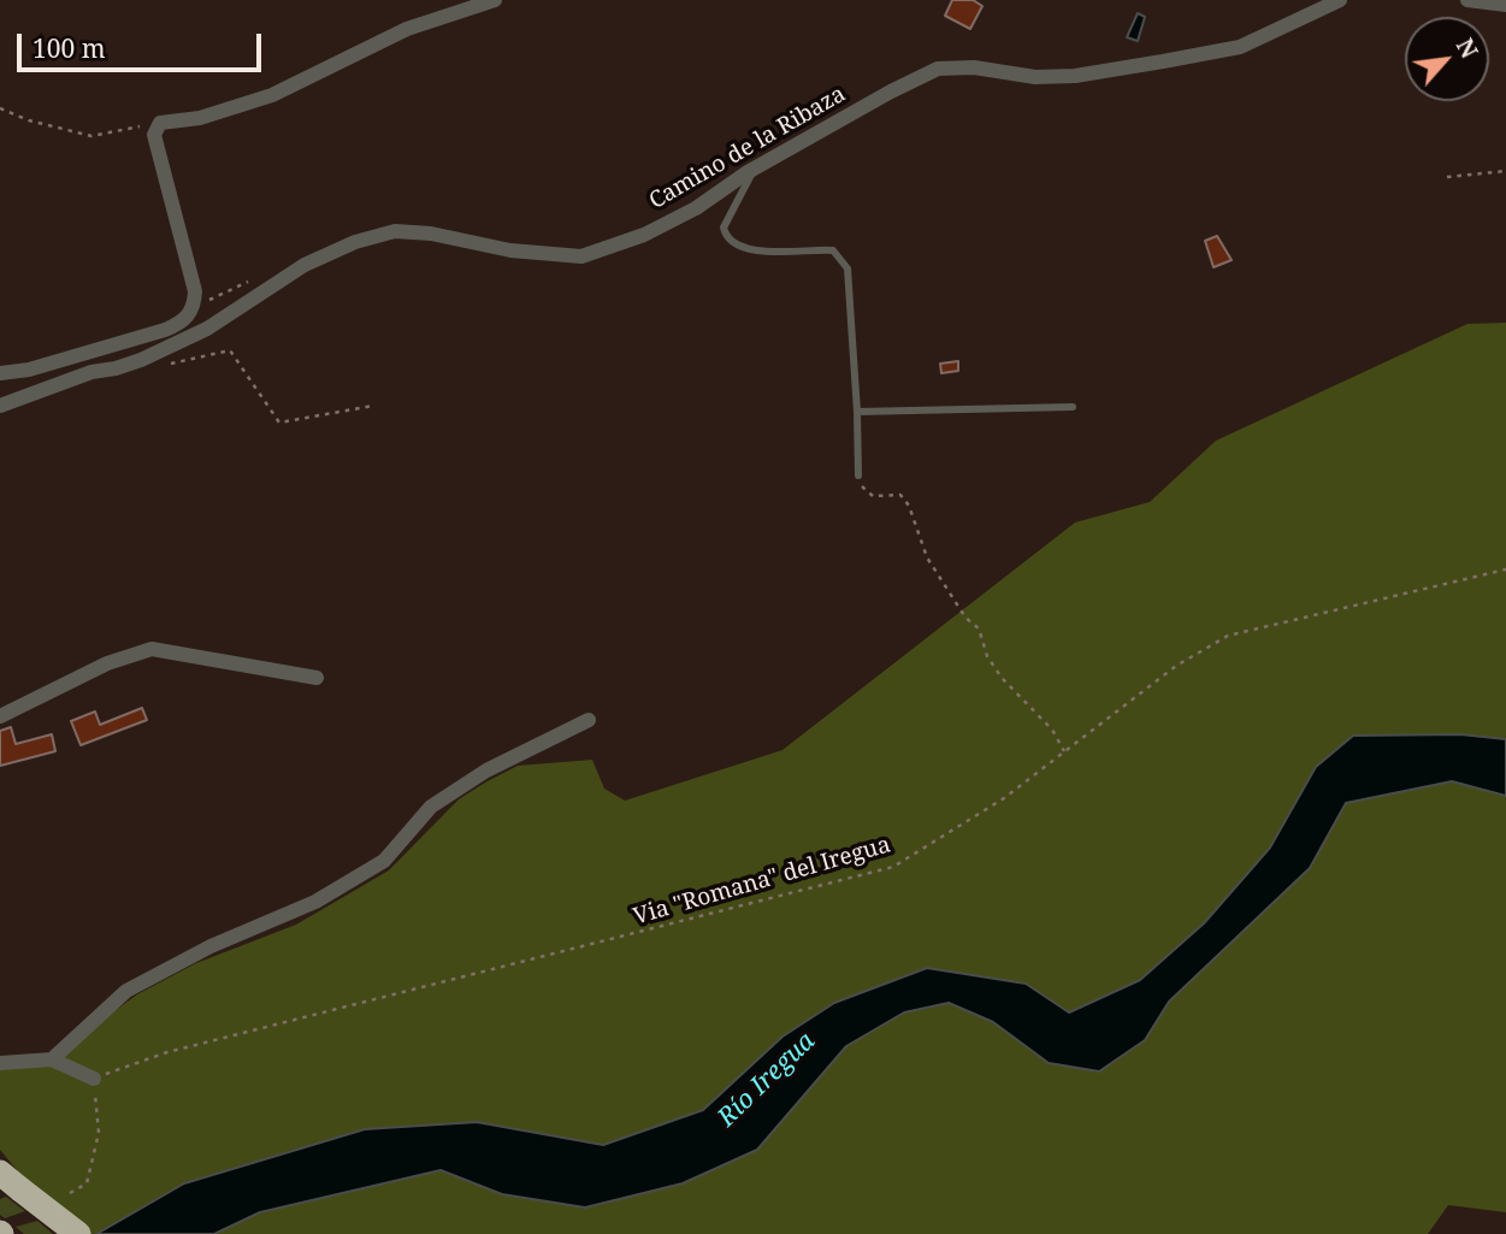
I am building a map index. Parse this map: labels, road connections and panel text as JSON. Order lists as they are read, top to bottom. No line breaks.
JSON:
{"streets":{"street":["Camino de la Ribaza"],"path":["Via \"Romana\" del Iregua"]},"water":["Río Iregua"],"scale_bar":"100 m","north":"top right"}
